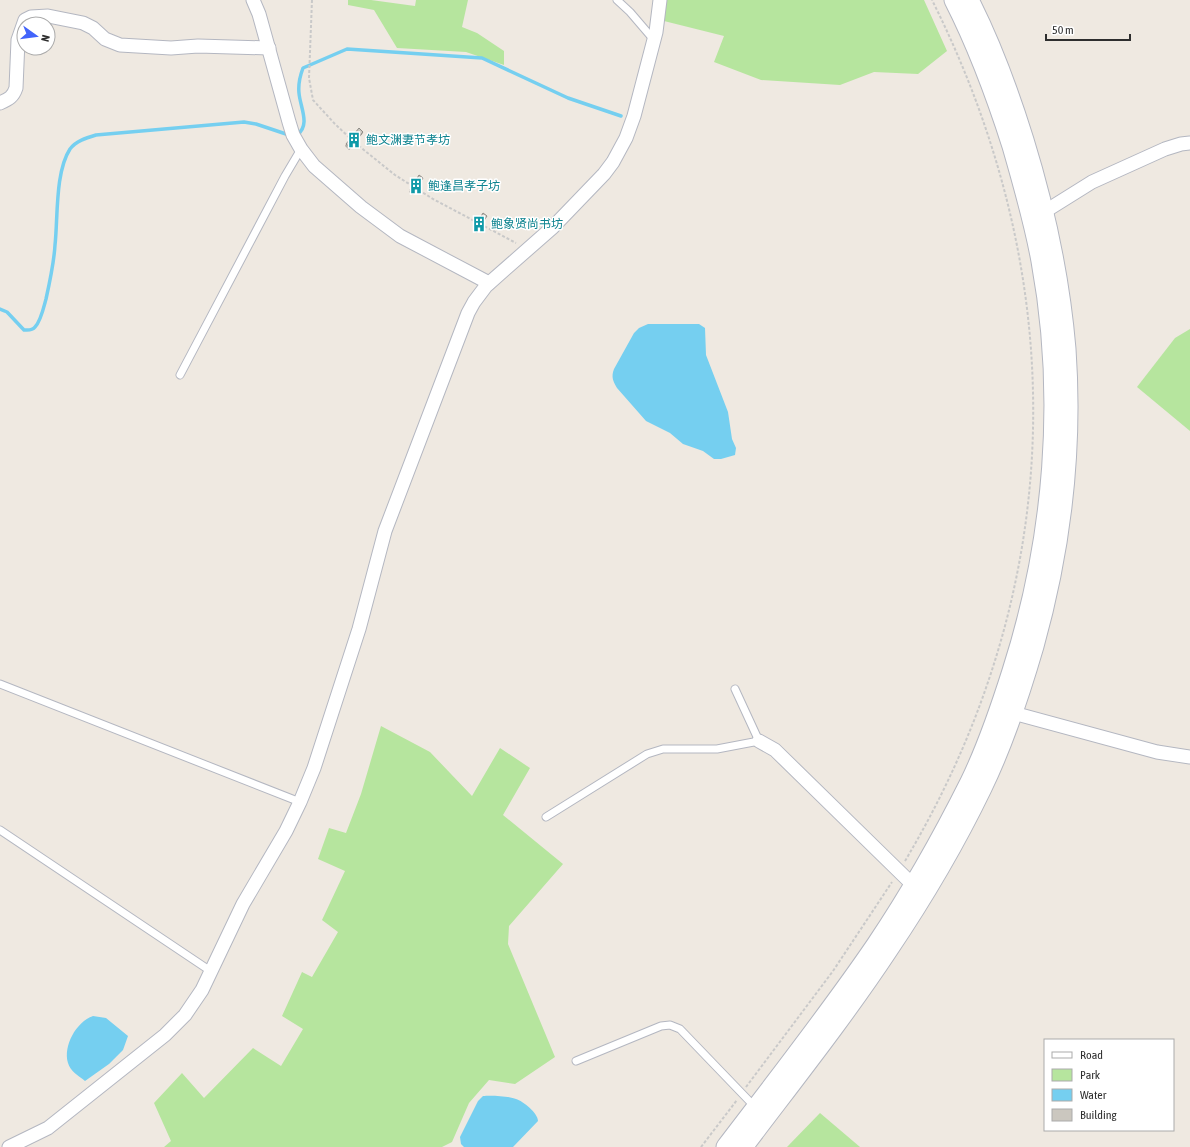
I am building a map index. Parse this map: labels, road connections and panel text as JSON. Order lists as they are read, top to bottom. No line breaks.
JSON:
{"places":{"building":["鲍文渊妻节孝坊","鲍逢昌孝子坊","鲍象贤尚书坊"]},"legend":["Road","Park","Water","Building"],"scale_bar":"50 m","north":"right"}
